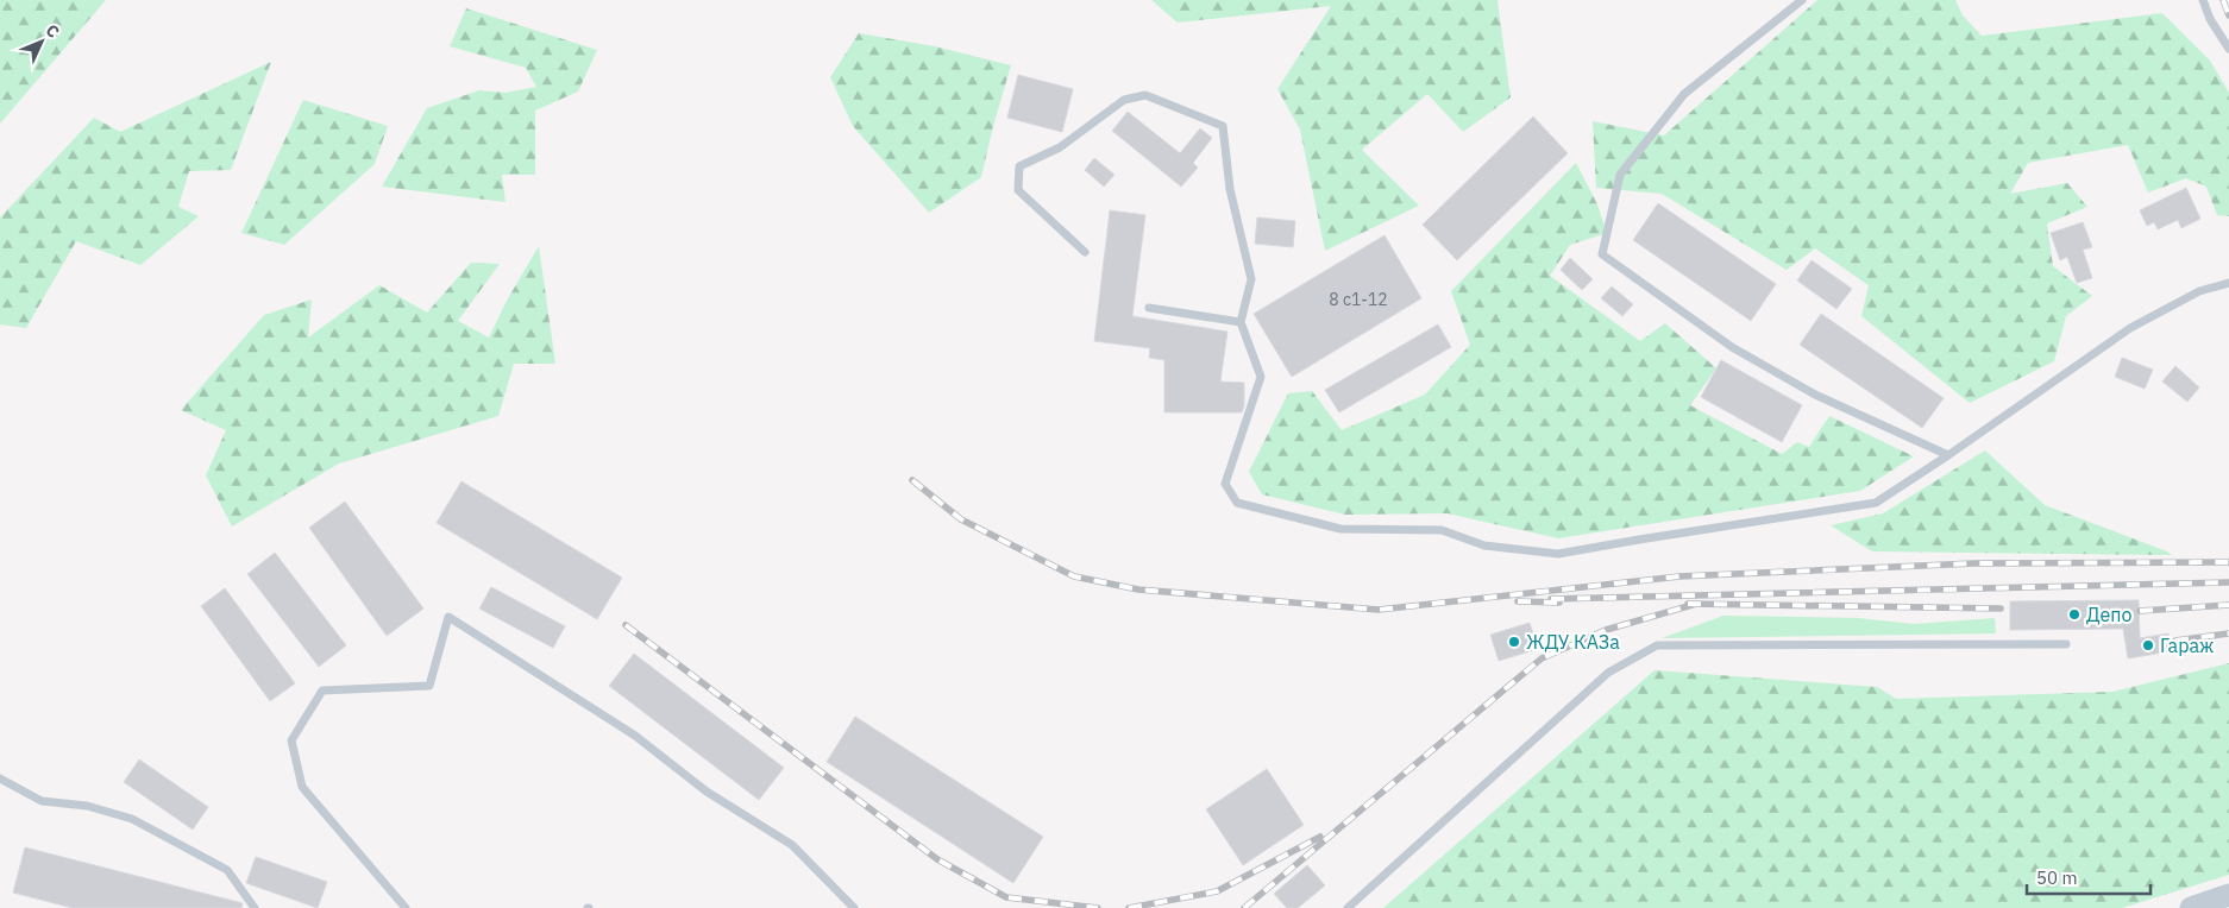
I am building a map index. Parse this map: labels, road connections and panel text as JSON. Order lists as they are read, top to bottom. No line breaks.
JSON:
{"places":["Депо","ЖДУ КАЗа","Гараж"],"house_numbers":["8 с1-12"],"scale_bar":"50 m","north":"top right"}
